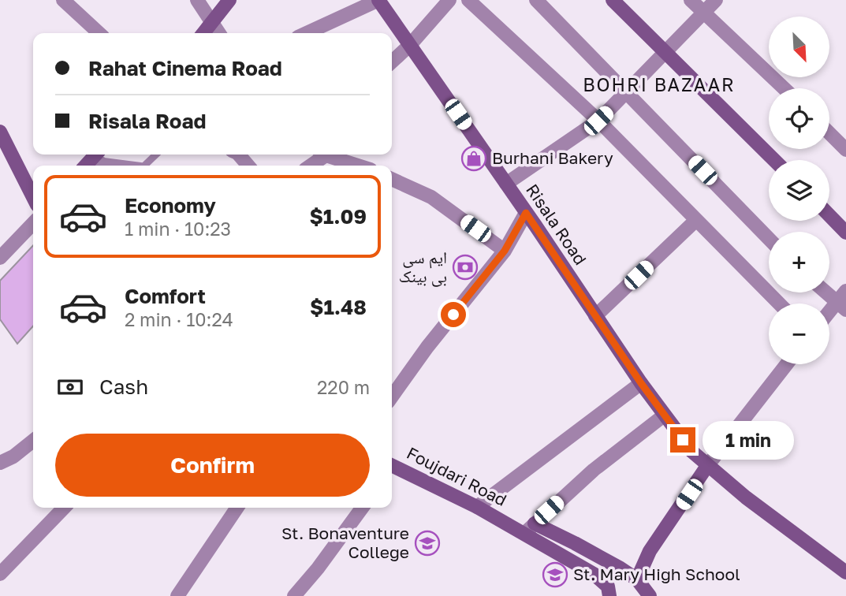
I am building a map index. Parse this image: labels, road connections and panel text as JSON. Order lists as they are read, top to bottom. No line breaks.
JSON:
{"streets":{"street":["Risala Road","Foujdari Road"]},"districts":["BOHRI BAZAAR"],"places":{"shop":["Burhani Bakery"],"bank":["ایم سی بی بینک"],"school or university":["St. Bonaventure College","St. Mary High School"]},"north":"bottom right","page":{"map_buttons":["+","−"],"banner":["Rahat Cinema Road","Risala Road"],"list":[{"name":"Economy","note":"1 min · 10:23","value":"$1.09"},{"name":"Comfort","note":"2 min · 10:24","value":"$1.48"}],"pay":["Cash","220 m"],"bubble":"1 min","buttons":"Confirm"}}
